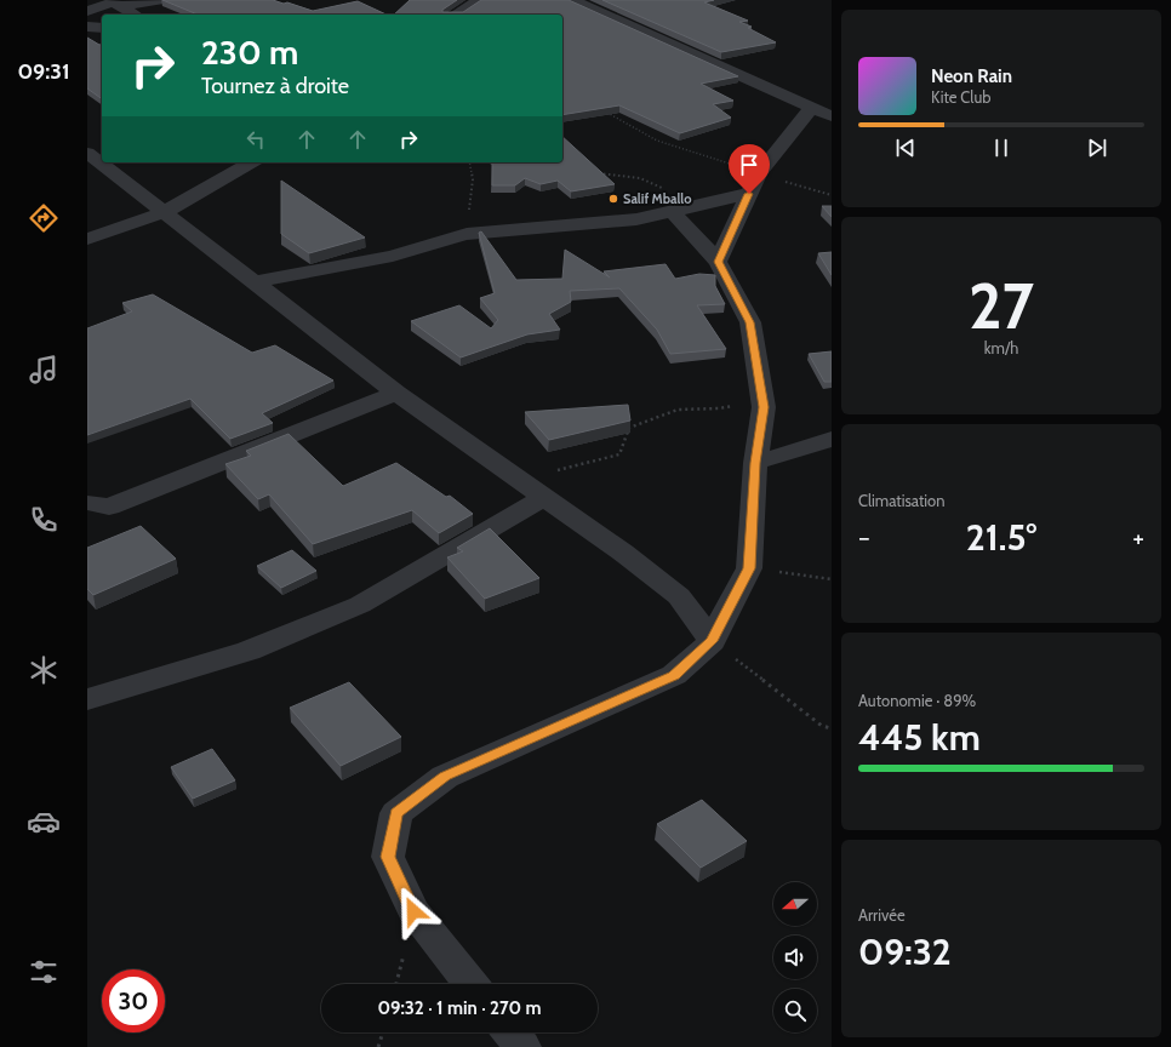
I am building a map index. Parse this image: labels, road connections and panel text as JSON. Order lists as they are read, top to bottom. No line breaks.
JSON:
{"places":["Salif Mballo"],"north":"left","page":{"tabs":"09:31","turn":["230 m","Tournez à droite"],"song":["Neon Rain","Kite Club"],"tile":[["27","km/h"],"Climatisation",["Autonomie · 89%","445 km"],["Arrivée","09:32"]],"heat":["−","21.5°","+"],"limit":"30","trip":"09:32 · 1 min · 270 m"}}
